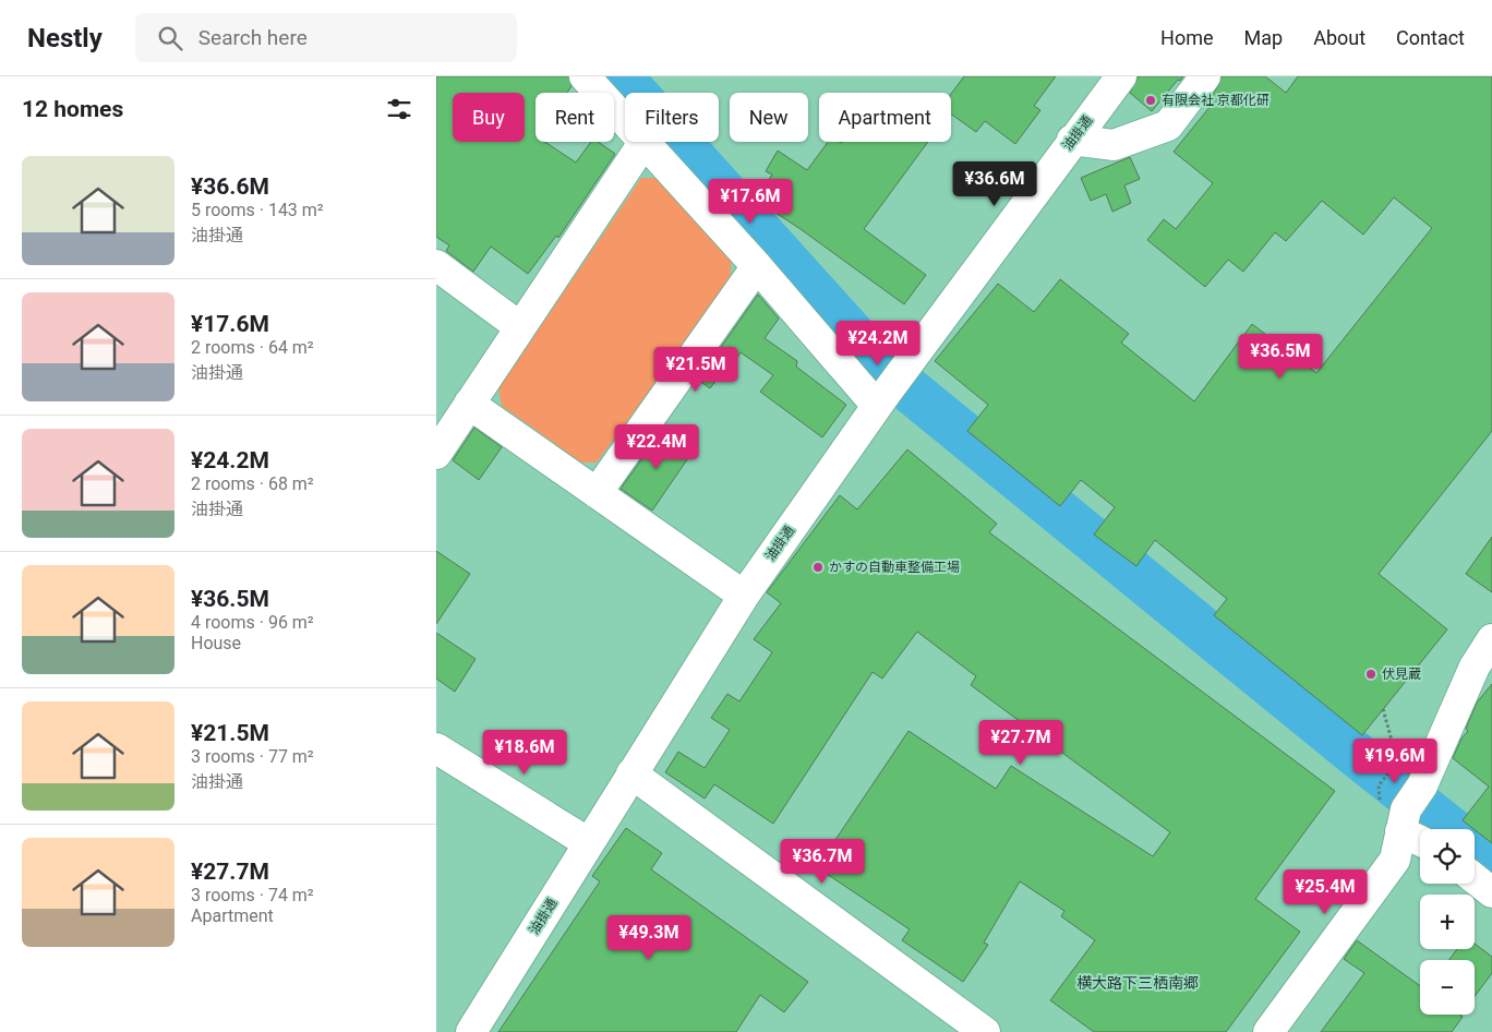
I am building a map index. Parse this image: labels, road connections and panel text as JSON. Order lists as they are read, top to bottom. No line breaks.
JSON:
{"streets":{"street":["油掛通"]},"districts":["横大路下三栖南郷"],"places":["有限会社 京都化研","かすの自動車整備工場","伏見蔵"],"page":{"header":"Nestly","search":"Search here","nav":["Home","Map","About","Contact"],"heading":"12 homes","chip":["Buy","Rent","Filters","New","Apartment"],"list":[{"name":"¥36.6M","note":"5 rooms · 143 m² · 油掛通"},{"name":"¥17.6M","note":"2 rooms · 64 m² · 油掛通"},{"name":"¥24.2M","note":"2 rooms · 68 m² · 油掛通"},{"name":"¥36.5M","note":"4 rooms · 96 m² · House"},{"name":"¥21.5M","note":"3 rooms · 77 m² · 油掛通"},{"name":"¥27.7M","note":"3 rooms · 74 m² · Apartment"}],"price":["¥36.6M","¥17.6M","¥24.2M","¥36.5M","¥21.5M","¥22.4M","¥27.7M","¥18.6M","¥19.6M","¥36.7M","¥25.4M","¥49.3M"],"map_buttons":["+","−"]}}
